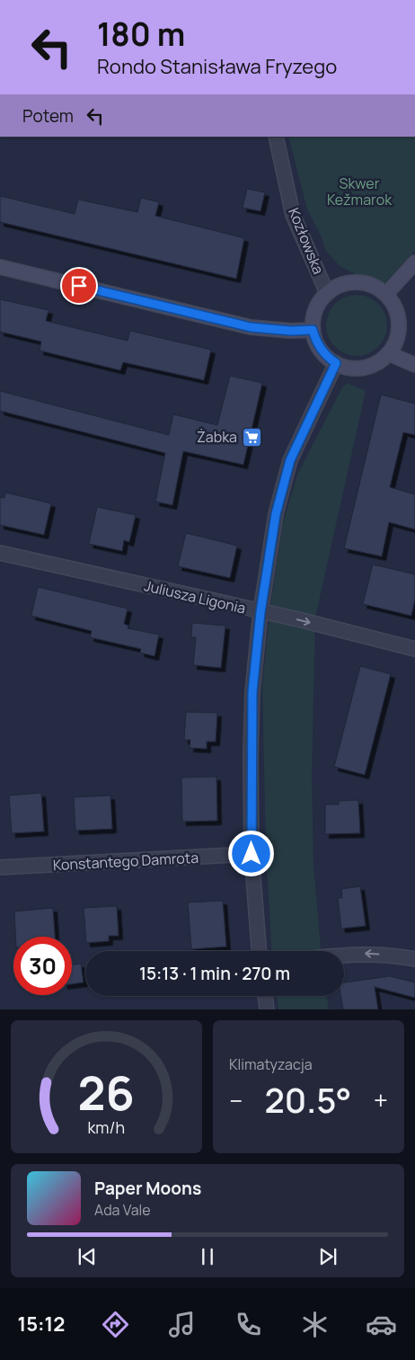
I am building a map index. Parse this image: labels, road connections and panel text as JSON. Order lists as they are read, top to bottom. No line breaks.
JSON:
{"streets":{"street":["Kozłowska","Juliusza Ligonia","Konstantego Damrota"]},"one_way":["Juliusza Ligonia"],"parks":["Skwer Kežmarok"],"places":{"supermarket":["Żabka"]},"page":{"turn":["180 m","Rondo Stanisława Fryzego"],"then":"Potem","limit":"30","trip":"15:13 · 1 min · 270 m","tile":"Klimatyzacja","heat":["−","20.5°","+"],"song":["Paper Moons","Ada Vale"],"tabs":"15:12","gauge":["26","km/h"]}}
